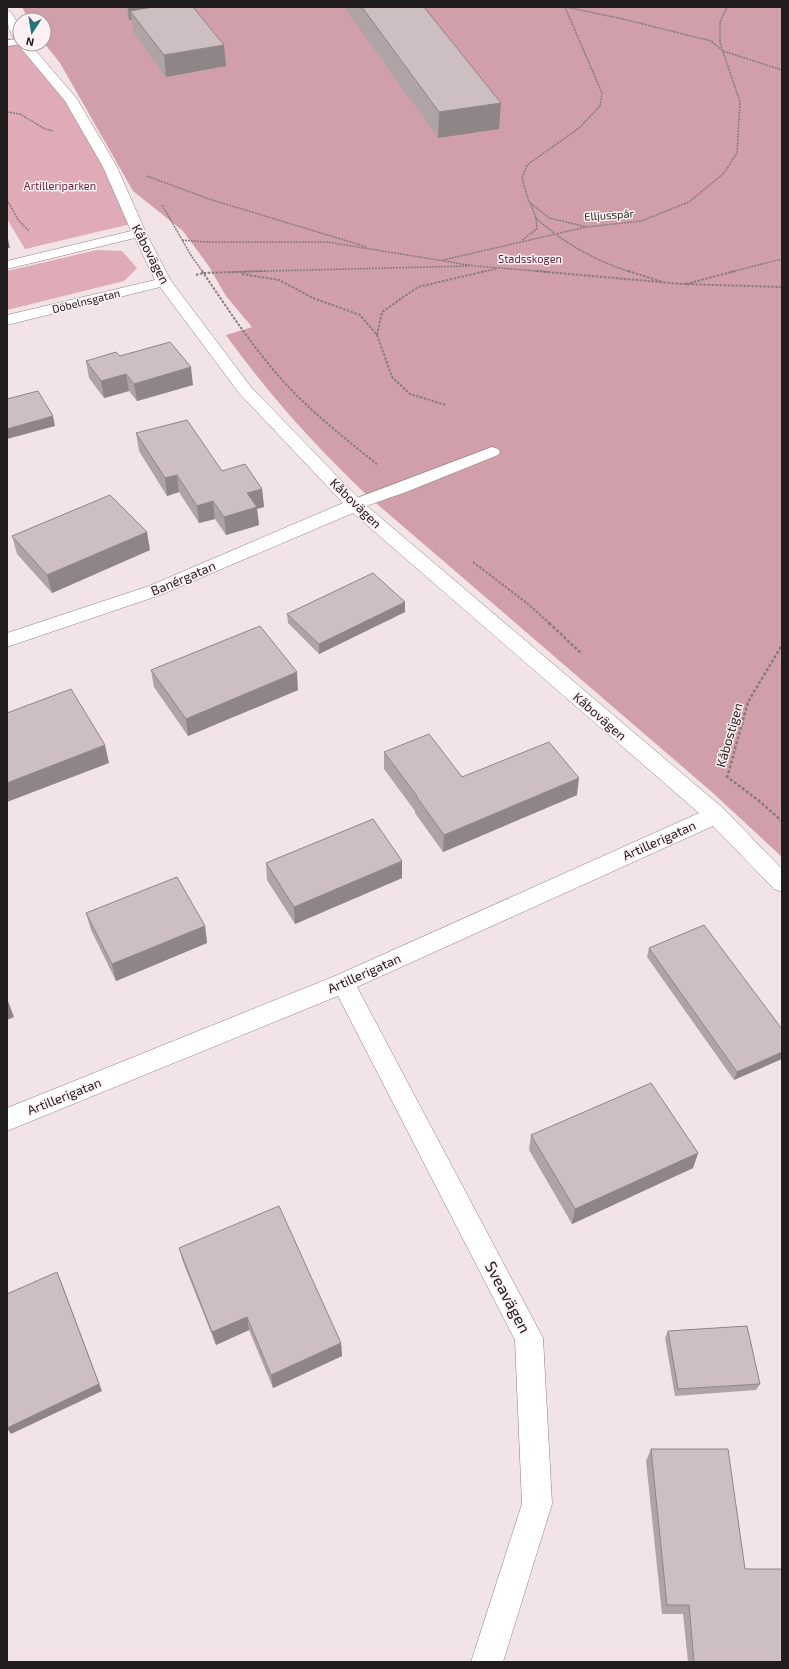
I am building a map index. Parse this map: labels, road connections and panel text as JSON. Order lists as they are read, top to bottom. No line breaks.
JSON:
{"streets":{"street":["Kåbovägen","Döbelnsgatan","Banérgatan","Artillerigatan","Sveavägen"],"path":["Elljusspår","Kåbostigen"]},"crossings":[["Kåbovägen","Döbelnsgatan"],["Kåbovägen","Banérgatan"],["Kåbovägen","Kåbostigen"],["Kåbovägen","Artillerigatan"],["Kåbostigen","Artillerigatan"],["Artillerigatan","Sveavägen"]],"parks":["Artilleriparken","Stadsskogen"],"north":"bottom"}
